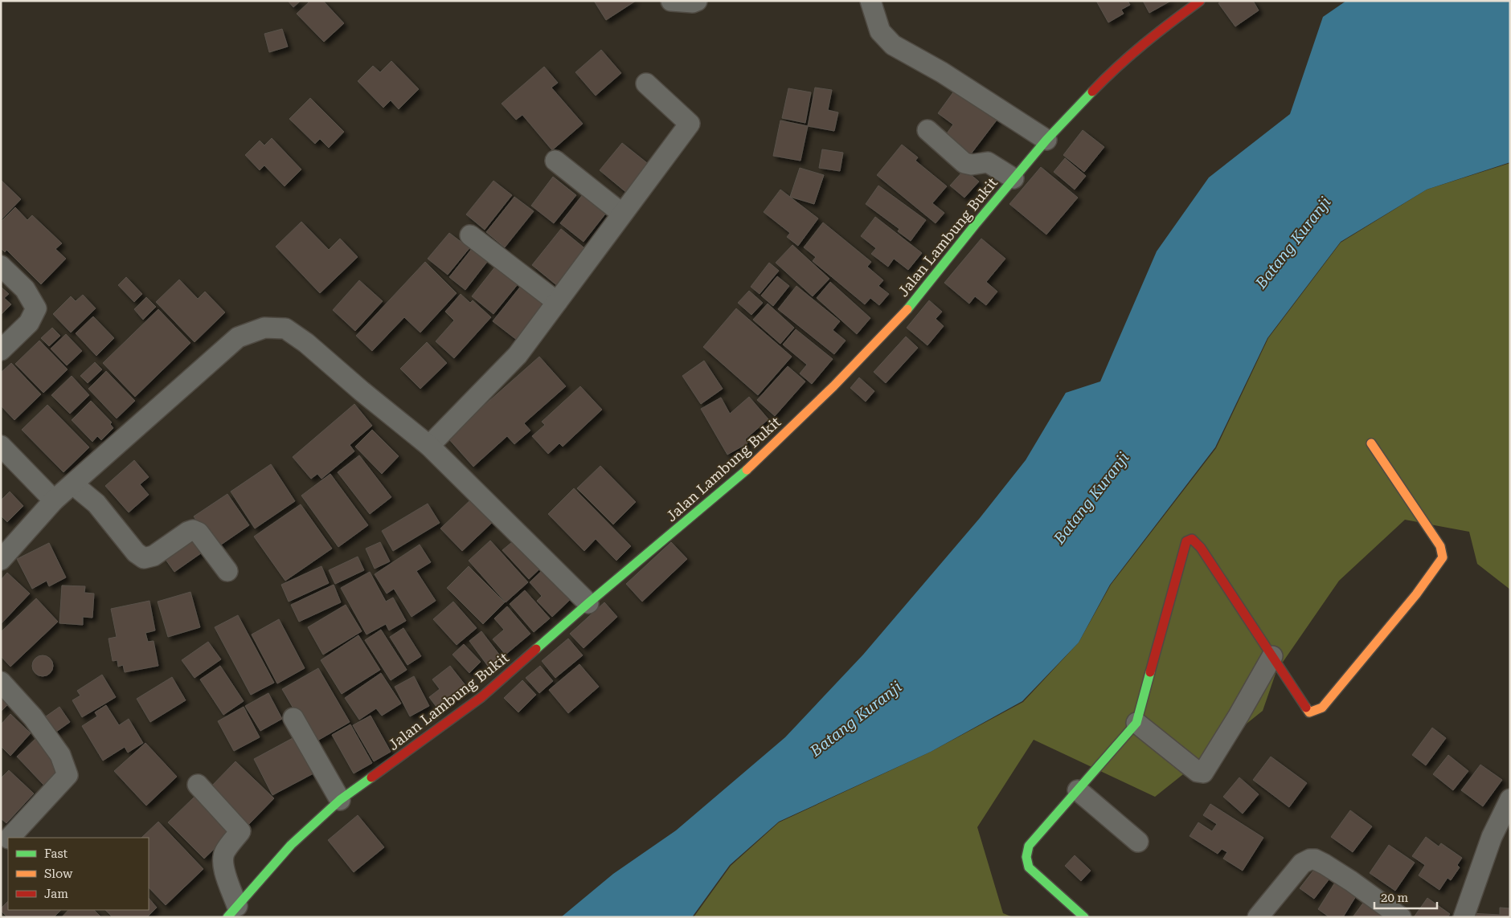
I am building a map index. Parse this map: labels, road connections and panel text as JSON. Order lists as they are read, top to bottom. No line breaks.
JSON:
{"streets":{"street":["Jalan Lambung Bukit"]},"water":["Batang Kuranji"],"legend":["Fast","Slow","Jam"],"scale_bar":"20 m"}
